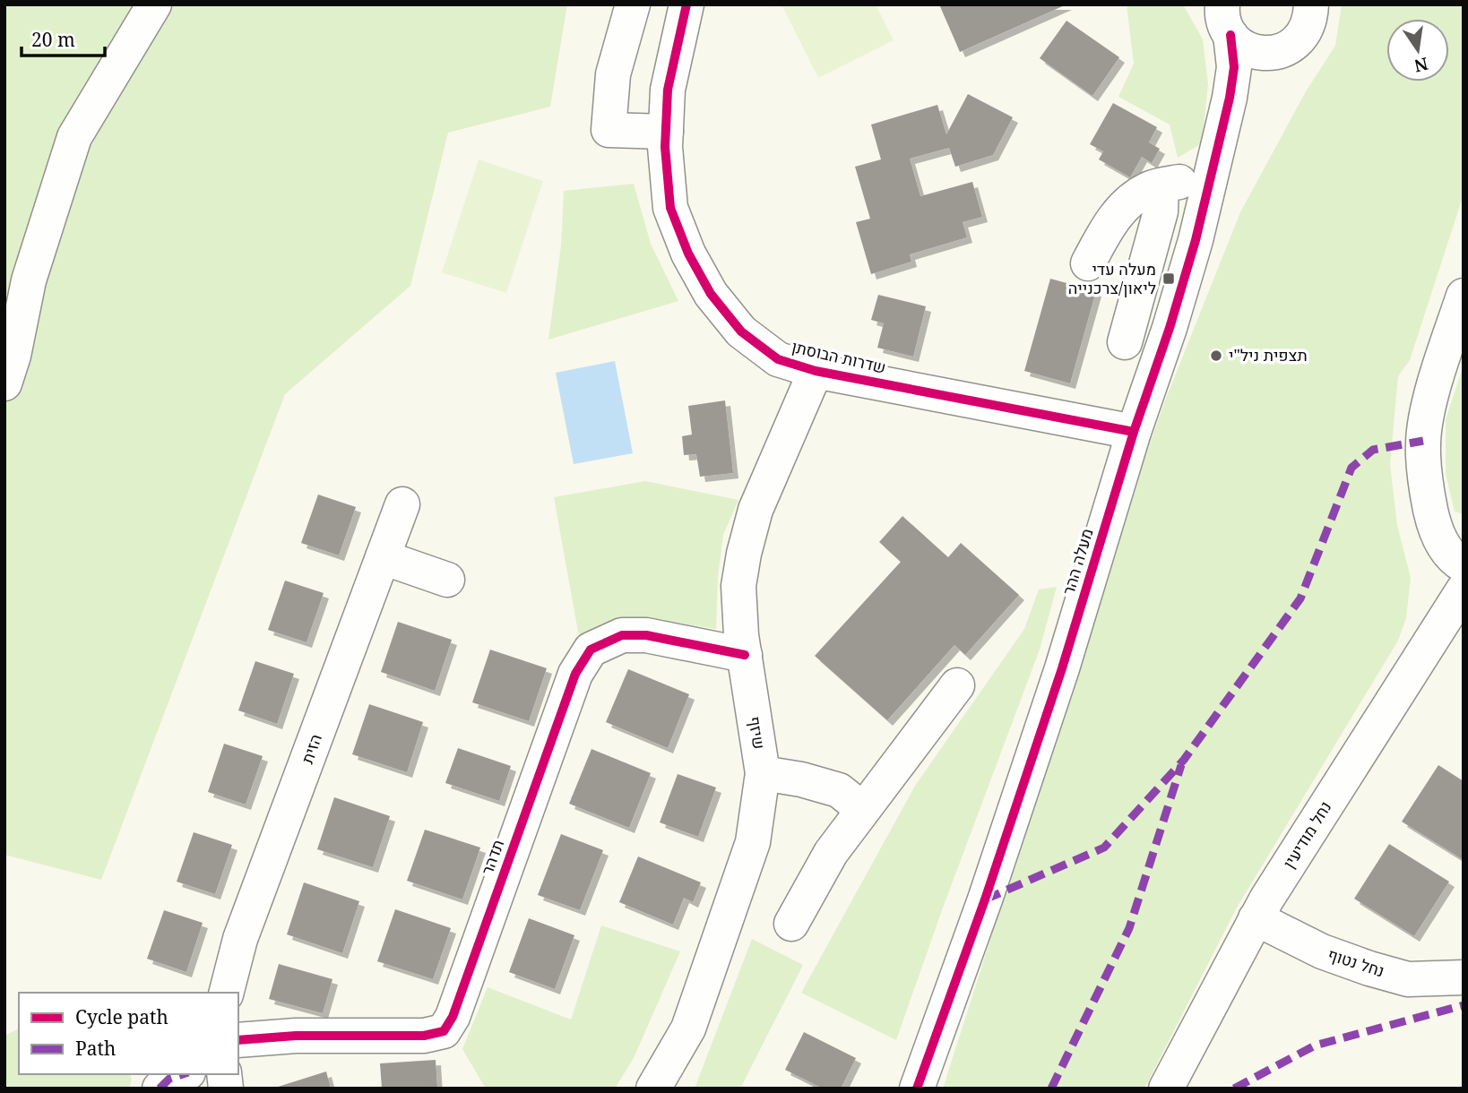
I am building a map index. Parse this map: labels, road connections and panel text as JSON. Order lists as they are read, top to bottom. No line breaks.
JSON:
{"streets":{"street":["שדרות הבוסתן","מעלה ההר","שיזף","הזית","נחל מודיעין","תדהר","נחל נטוף"]},"crossings":[["שדרות הבוסתן","מעלה ההר"],["שדרות הבוסתן","שיזף"],["שיזף","תדהר"],["נחל מודיעין","נחל נטוף"]],"places":{"transit":["מעלה עדי ליאון/צרכנייה"],"other":["תצפית ניל\"י"]},"legend":["Cycle path","Path"],"scale_bar":"20 m","north":"bottom"}
